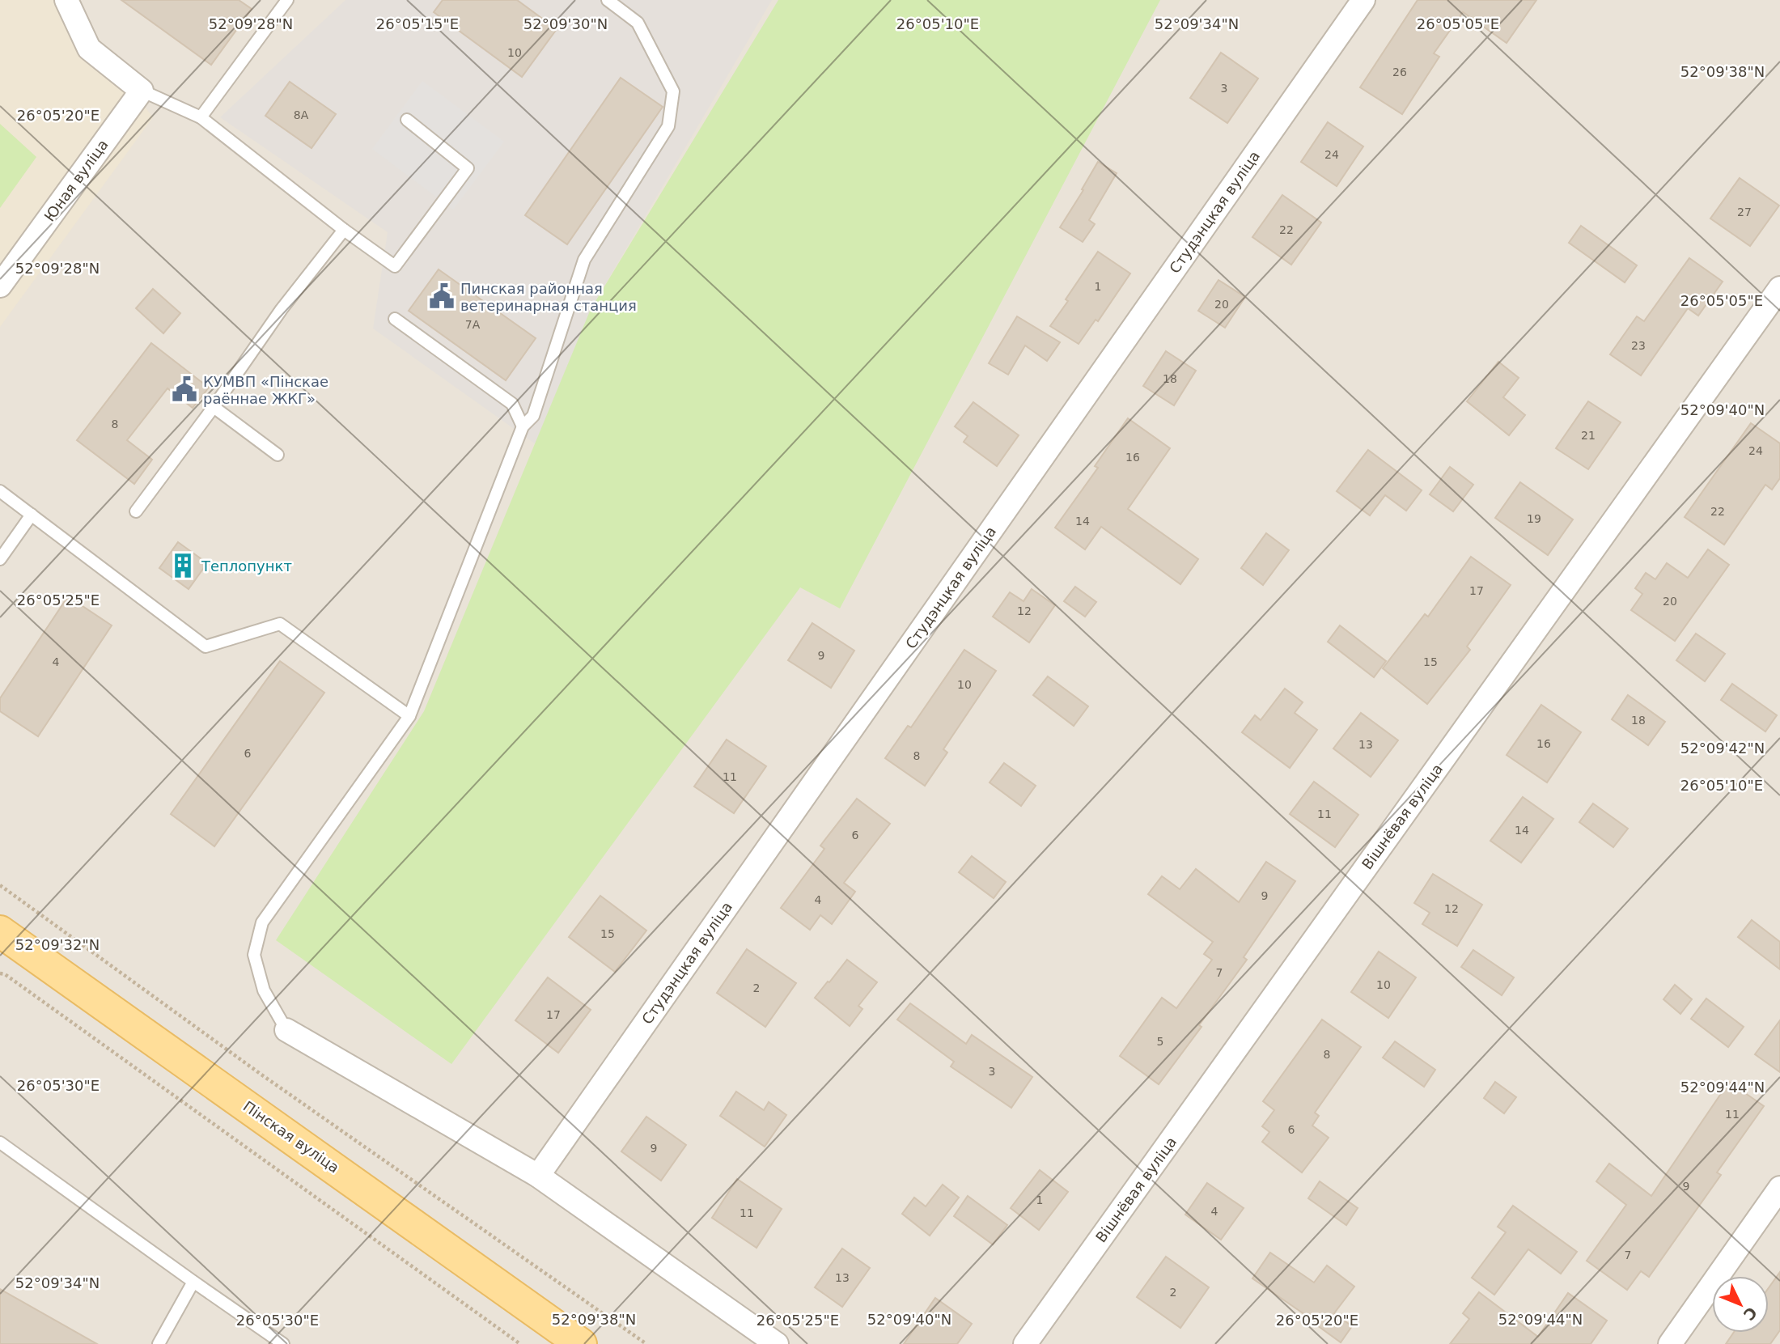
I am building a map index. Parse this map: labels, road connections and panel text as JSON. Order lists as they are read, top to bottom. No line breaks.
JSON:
{"streets":{"main road":["Пінская вуліца"],"street":["Юная вуліца","Студэнцкая вуліца","Вішнёвая вуліца"]},"places":{"public building":["Пинская районная ветеринарная станция","КУМВП «Пінскае раённае ЖКГ»"],"building":["Теплопункт"]},"house_numbers":["10","26","3","8А","24","27","22","1","20","7А","23","18","8","21","24","16","22","19","14","17","20","12","9","4","15","10","18","16","13","6","8","11","11","14","6","9","4","12","15","7","10","2","17","5","8","3","11","6","9","9","1","4","11","7","13","2"],"north":"bottom right","coordinates":["26°05'15\"E","26°05'10\"E","26°05'05\"E","52°09'28\"N","52°09'30\"N","52°09'34\"N","52°09'38\"N","26°05'20\"E","52°09'40\"N","26°05'25\"E","52°09'42\"N","52°09'32\"N","26°05'30\"E","52°09'44\"N"]}
